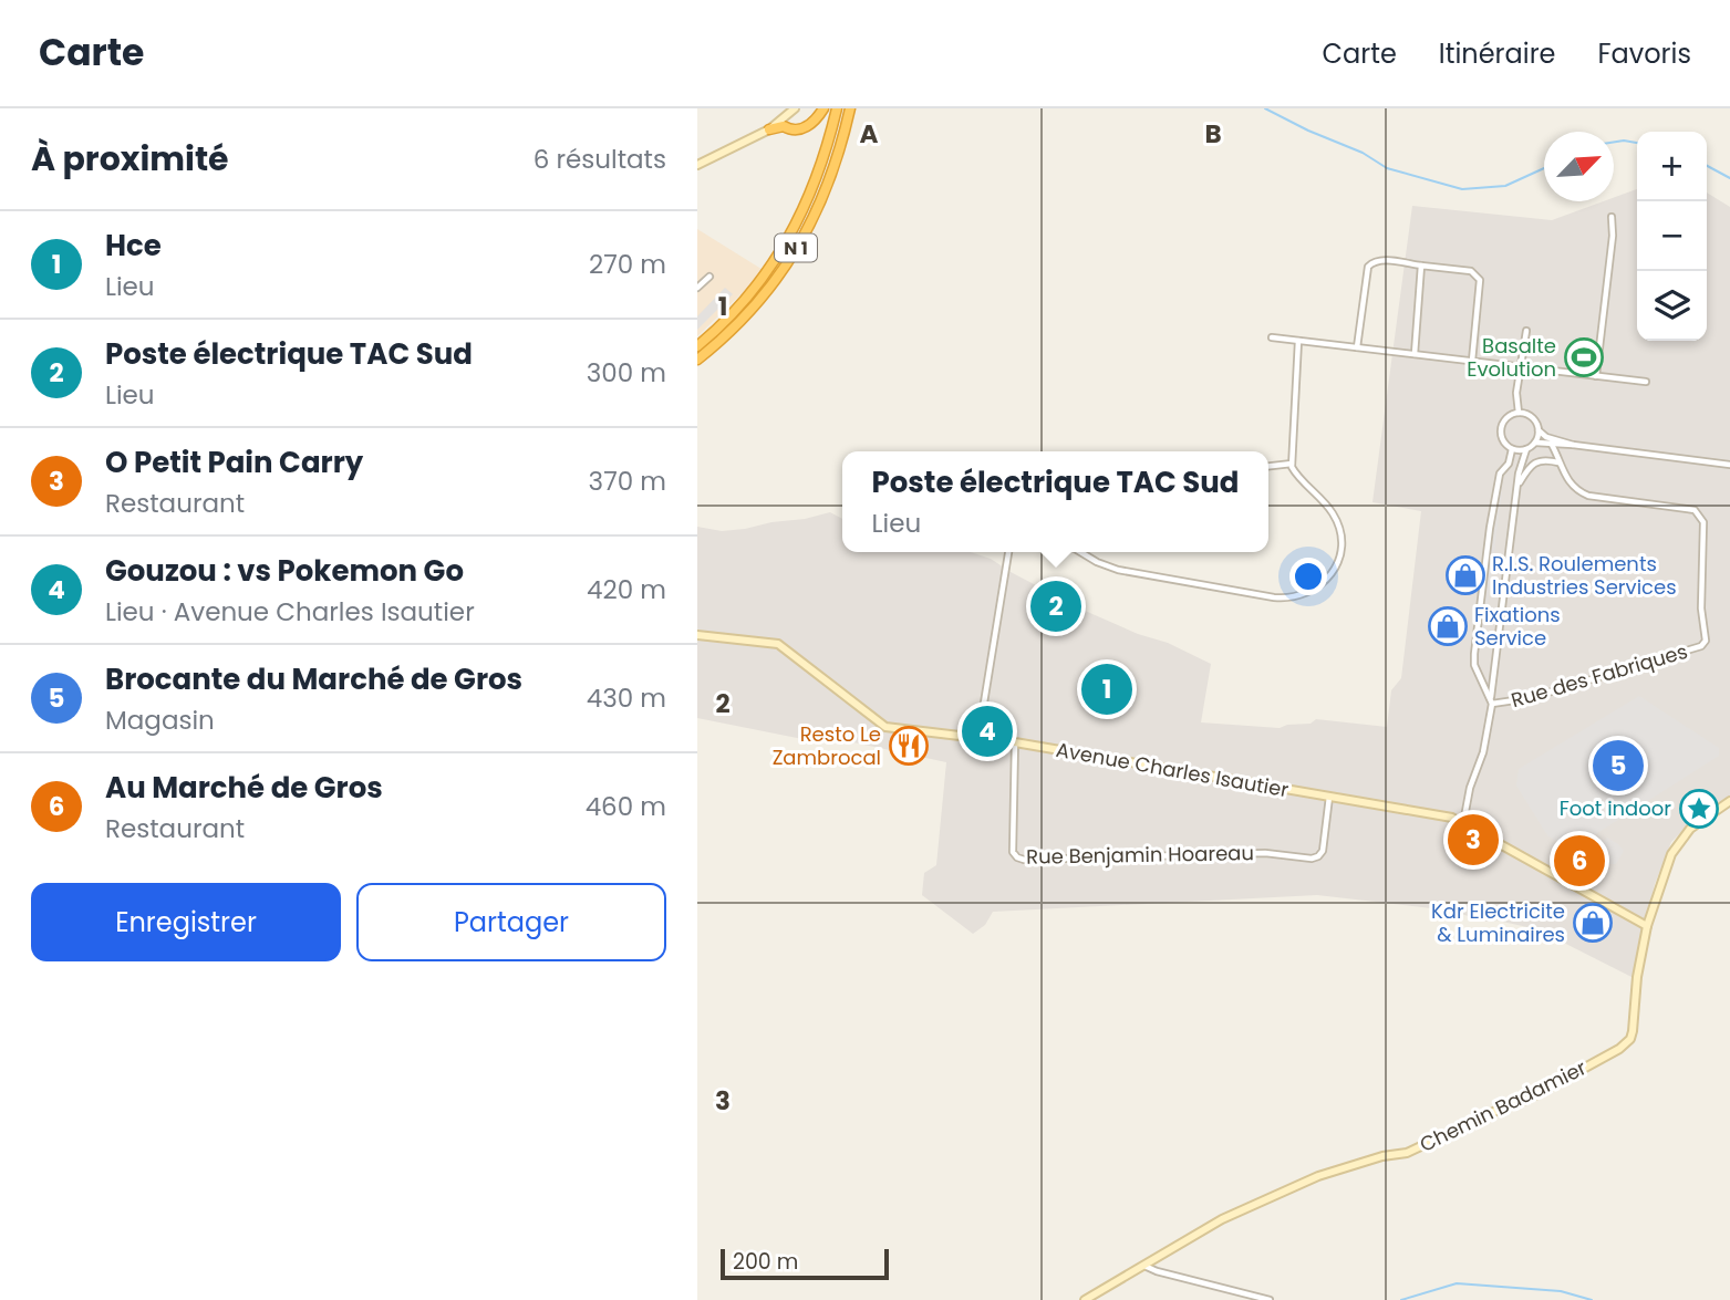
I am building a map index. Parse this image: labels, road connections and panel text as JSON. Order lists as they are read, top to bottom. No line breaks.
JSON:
{"streets":{"highway":["N 1"],"street":["Rue des Fabriques","Avenue Charles Isautier","Rue Benjamin Hoareau","Chemin Badamier"]},"crossings":[["Rue des Fabriques","Avenue Charles Isautier"],["Avenue Charles Isautier","Rue Benjamin Hoareau"],["Avenue Charles Isautier","Chemin Badamier"]],"places":{"sports":["Basalte Evolution"],"shop":["R.I.S. Roulements Industries Services","Fixations Service","Kdr Electricite & Luminaires"],"restaurant":["Resto Le Zambrocal"],"place":["Foot indoor"]},"scale_bar":"200 m","north":"top right","page":{"header":"Carte","nav":["Carte","Itinéraire","Favoris"],"heading":["À proximité","6 résultats"],"map_buttons":["+","−"],"list":[{"mark":"1","name":"Hce","note":"Lieu","value":"270 m"},{"mark":"2","name":"Poste électrique TAC Sud","note":"Lieu","value":"300 m"},{"mark":"3","name":"O Petit Pain Carry","note":"Restaurant","value":"370 m"},{"mark":"4","name":"Gouzou : vs Pokemon Go","note":"Lieu · Avenue Charles Isautier","value":"420 m"},{"mark":"5","name":"Brocante du Marché de Gros","note":"Magasin","value":"430 m"},{"mark":"6","name":"Au Marché de Gros","note":"Restaurant","value":"460 m"}],"popup":["Poste électrique TAC Sud","Lieu"],"pins":["2","1","4","5","3","6"],"buttons":["Enregistrer","Partager"],"scale":"200 m"},"grid":{"columns":["A","B"],"rows":["1","2","3"]}}
